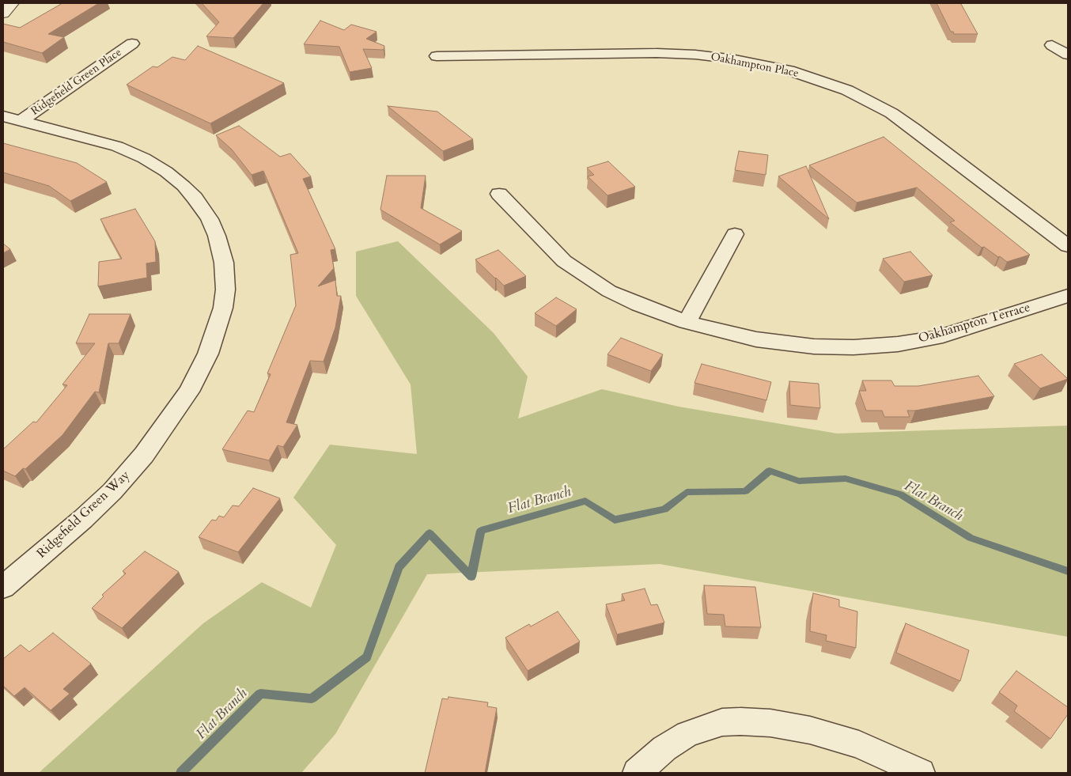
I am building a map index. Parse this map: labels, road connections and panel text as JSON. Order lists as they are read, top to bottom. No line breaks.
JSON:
{"streets":{"street":["Oakhampton Place","Ridgefield Green Place","Oakhampton Terrace","Ridgefield Green Way"]},"crossings":[["Ridgefield Green Place","Ridgefield Green Way"]],"water":["Flat Branch"]}
